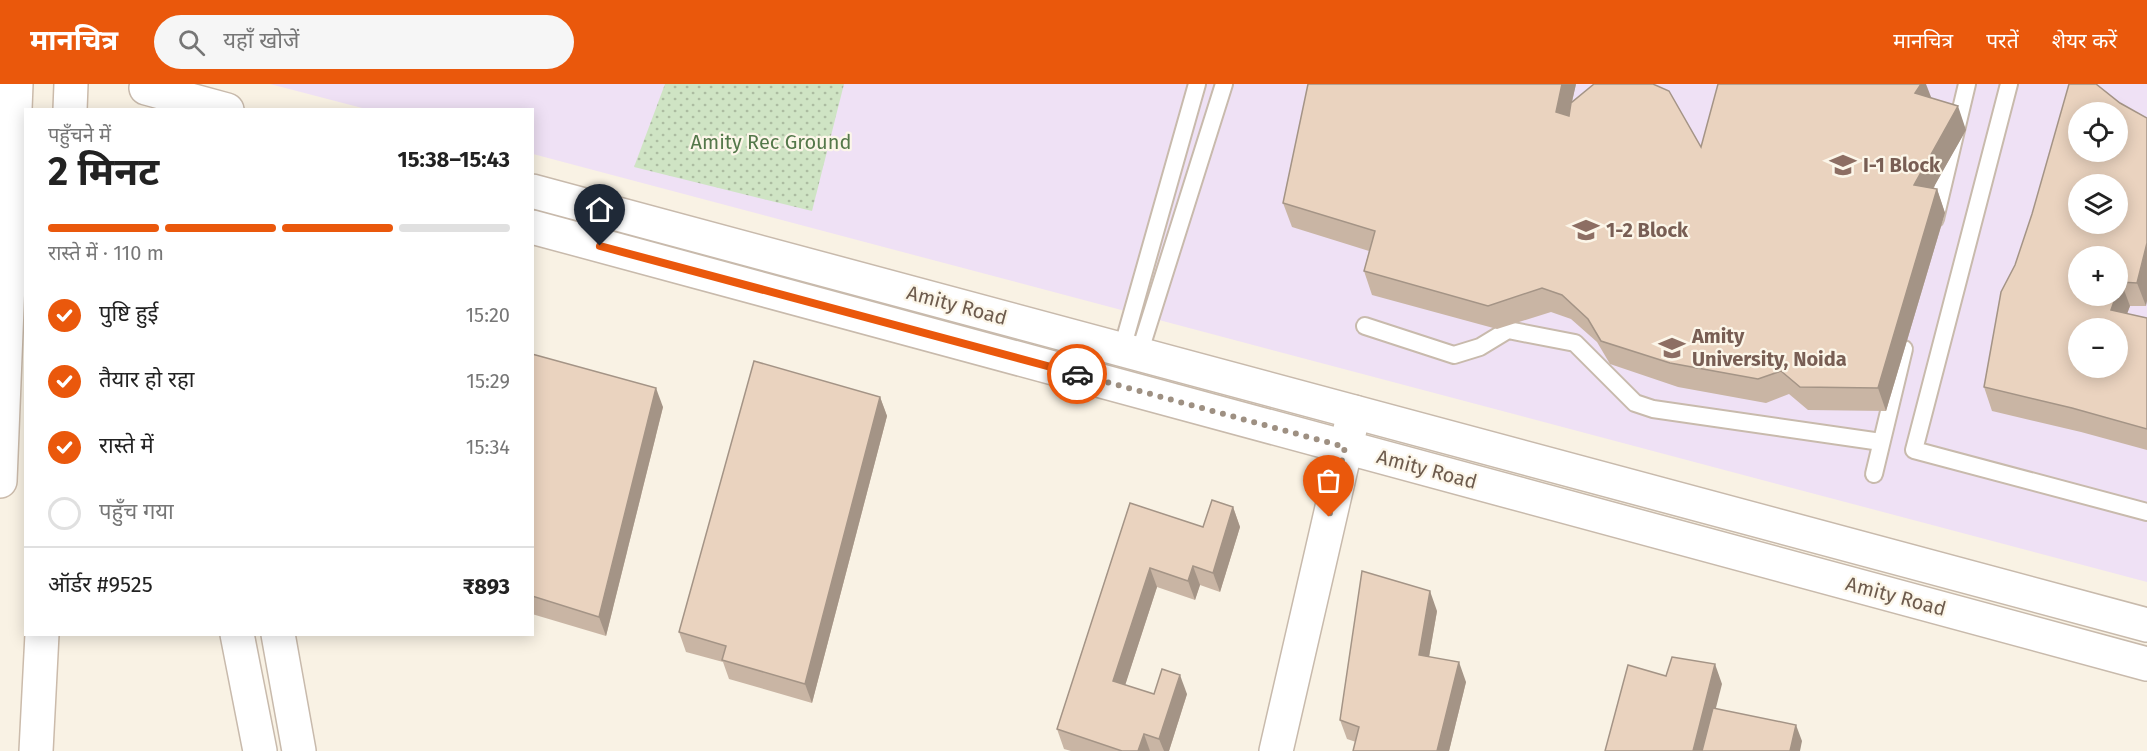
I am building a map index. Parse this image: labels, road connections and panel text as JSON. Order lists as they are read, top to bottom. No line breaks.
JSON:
{"streets":{"street":["Amity Road"]},"parks":["Amity Rec Ground"],"places":{"school or university":["I-1 Block","1-2 Block","Amity University, Noida"]},"page":{"header":"मानचित्र","search":"यहाँ खोजें","nav":["मानचित्र","परतें","शेयर करें"],"map_buttons":["+","−"],"heading":["2 मिनट","पहुँचने में","15:38–15:43"],"panel":["ऑर्डर #9525","₹893"],"bar":"रास्ते में · 110 m","list":[["पुष्टि हुई","15:20"],["तैयार हो रहा","15:29"],["रास्ते में","15:34"],"पहुँच गया"]}}
